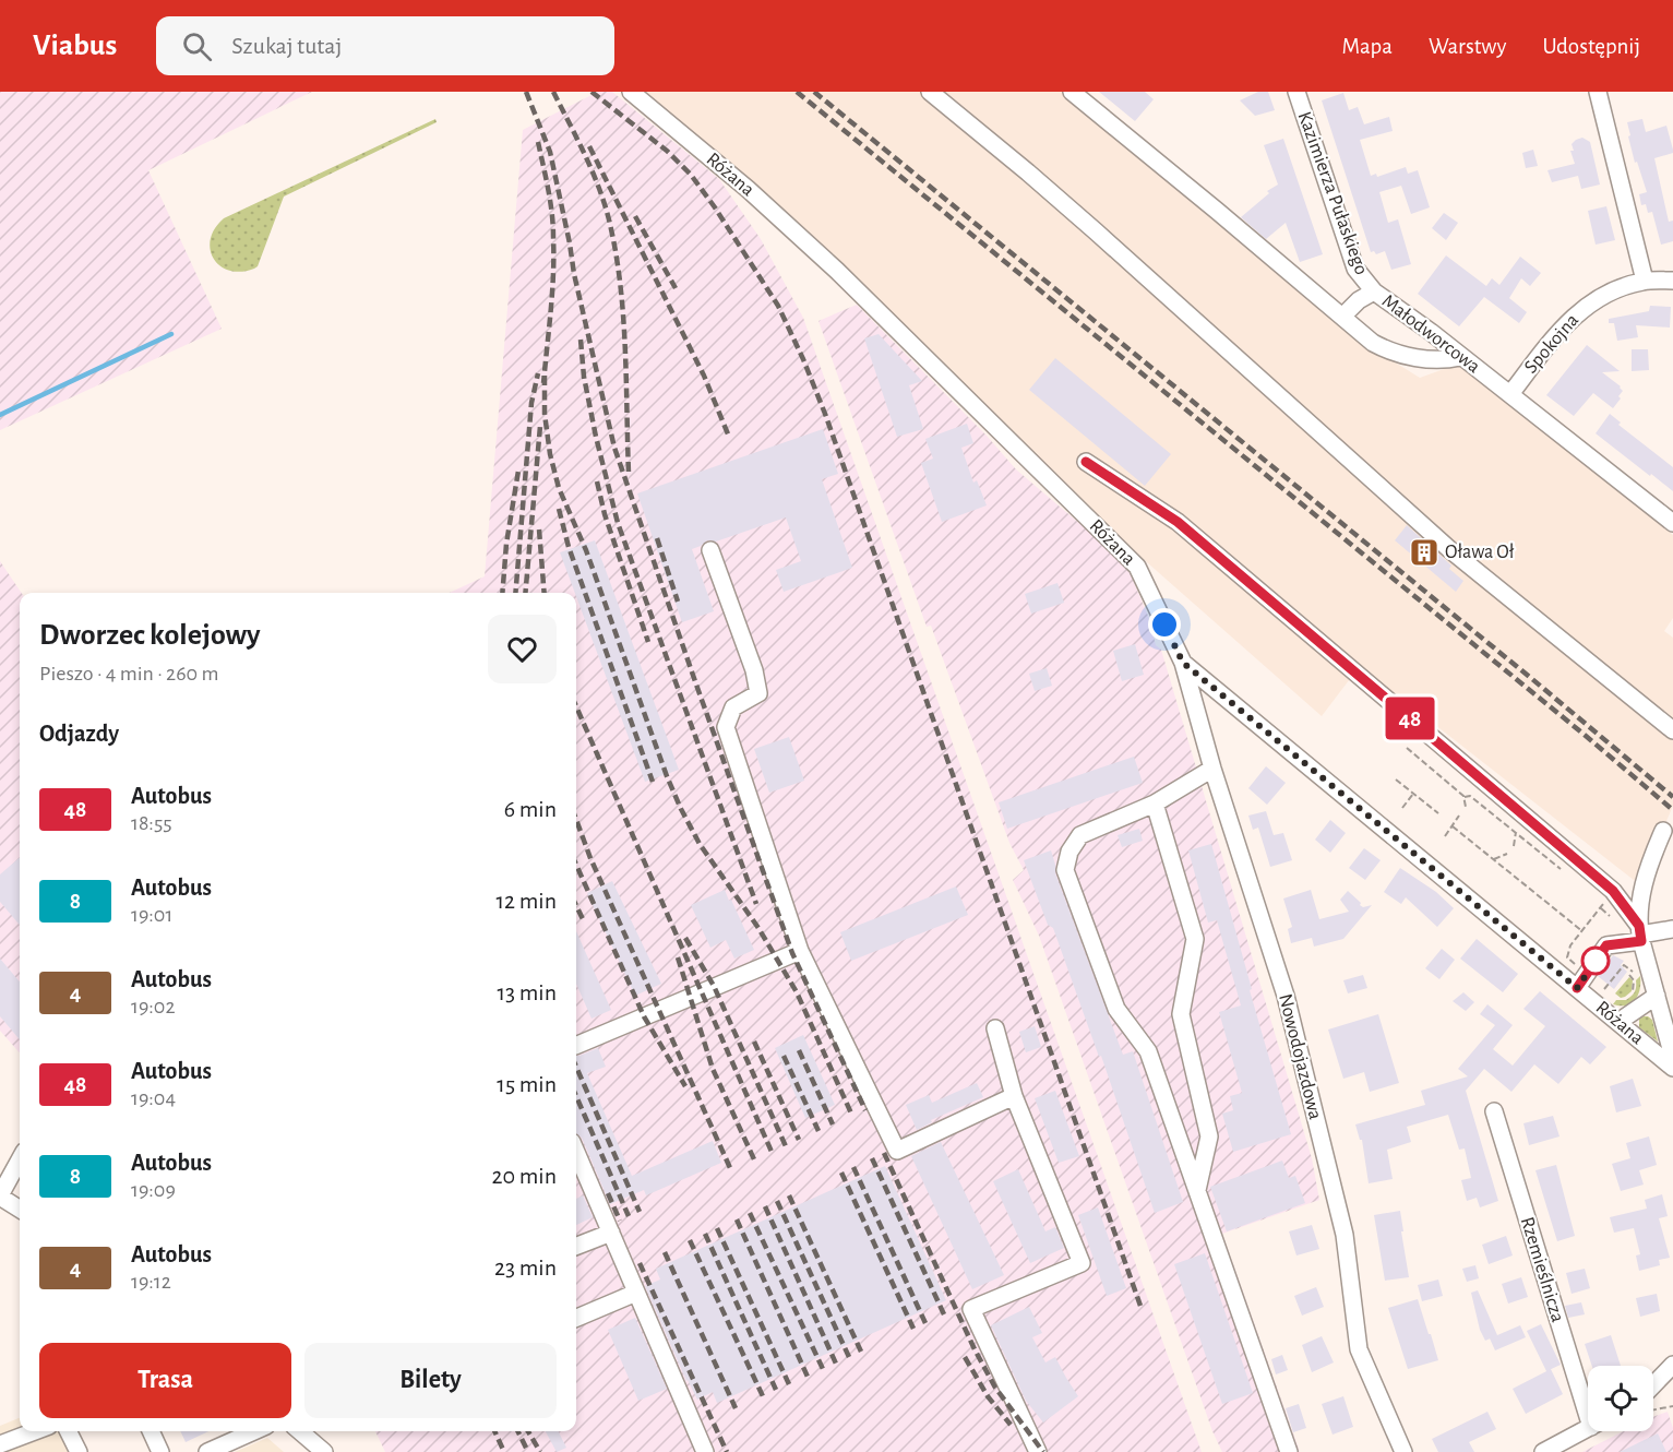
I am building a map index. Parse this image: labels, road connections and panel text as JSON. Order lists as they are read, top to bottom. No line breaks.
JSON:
{"streets":{"street":["Różana","Kazimierza Pułaskiego","Małodworcowa","Spokojna","Nowodojazdowa","Rzemieślnicza"]},"crossings":[["Różana","Nowodojazdowa"],["Kazimierza Pułaskiego","Małodworcowa"],["Małodworcowa","Spokojna"]],"places":{"building":["Oława Oł"]},"lines":["bus line 48"],"page":{"header":"Viabus","search":"Szukaj tutaj","nav":["Mapa","Warstwy","Udostępnij"],"on_map":"48","heading":[["Dworzec kolejowy","Pieszo · 4 min · 260 m"],"Odjazdy"],"list":[{"mark":"48","name":"Autobus","note":"18:55","value":"6 min"},{"mark":"8","name":"Autobus","note":"19:01","value":"12 min"},{"mark":"4","name":"Autobus","note":"19:02","value":"13 min"},{"mark":"48","name":"Autobus","note":"19:04","value":"15 min"},{"mark":"8","name":"Autobus","note":"19:09","value":"20 min"},{"mark":"4","name":"Autobus","note":"19:12","value":"23 min"}],"buttons":["Trasa","Bilety"]}}
